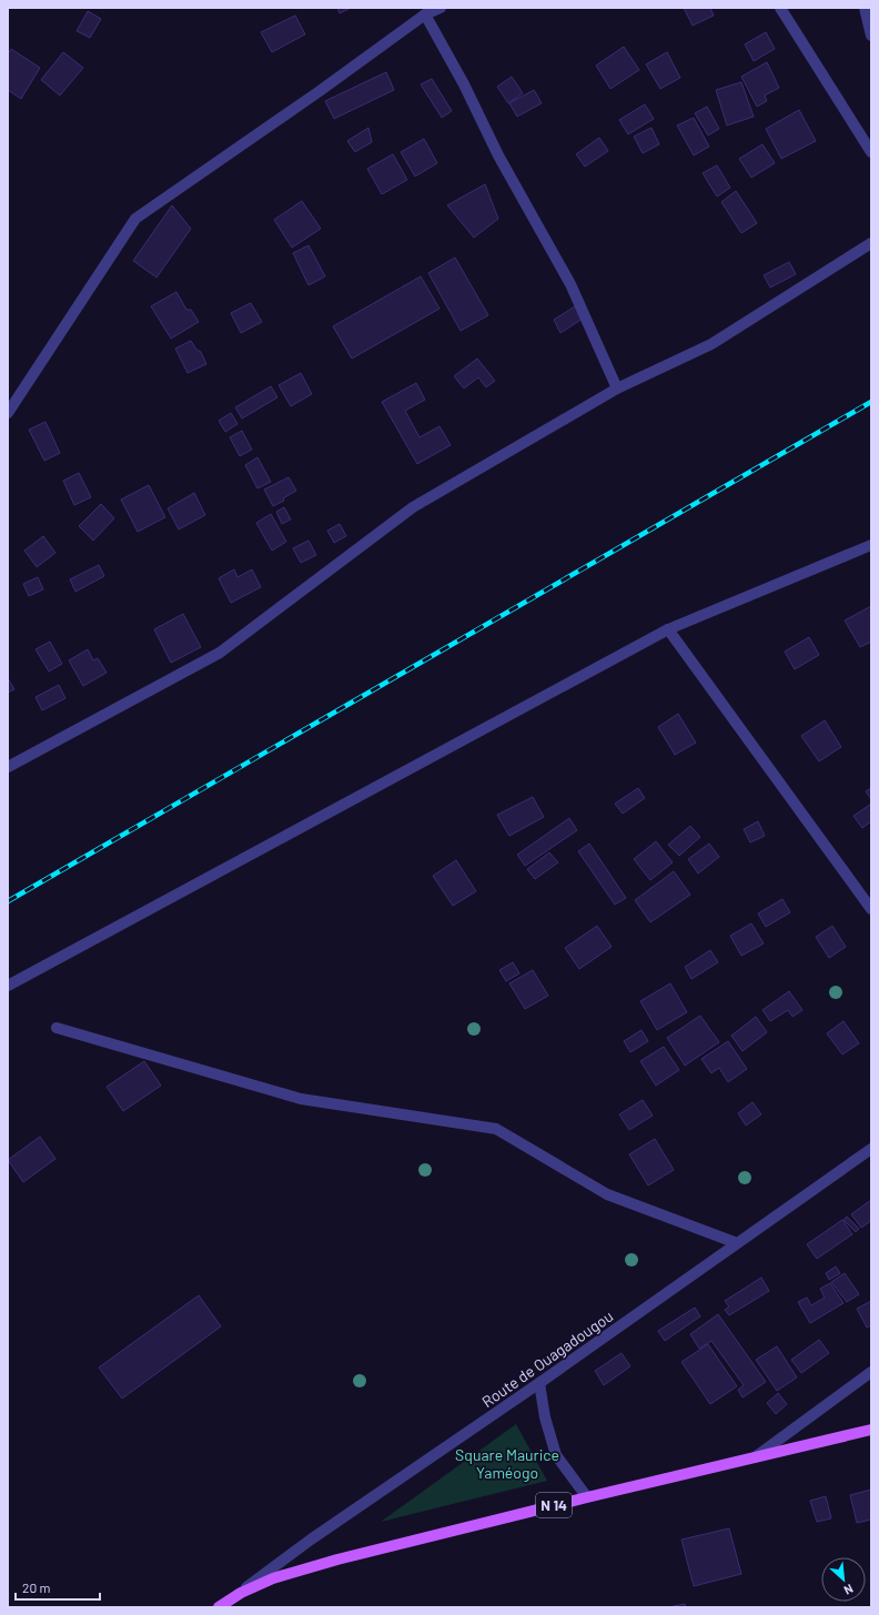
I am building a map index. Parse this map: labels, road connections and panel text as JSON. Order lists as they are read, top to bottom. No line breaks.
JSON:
{"streets":{"main road":["N 14"],"street":["Route de Ouagadougou"]},"crossings":[["Route de Ouagadougou","N 14"]],"parks":["Square Maurice Yaméogo"],"scale_bar":"20 m","north":"bottom right"}
